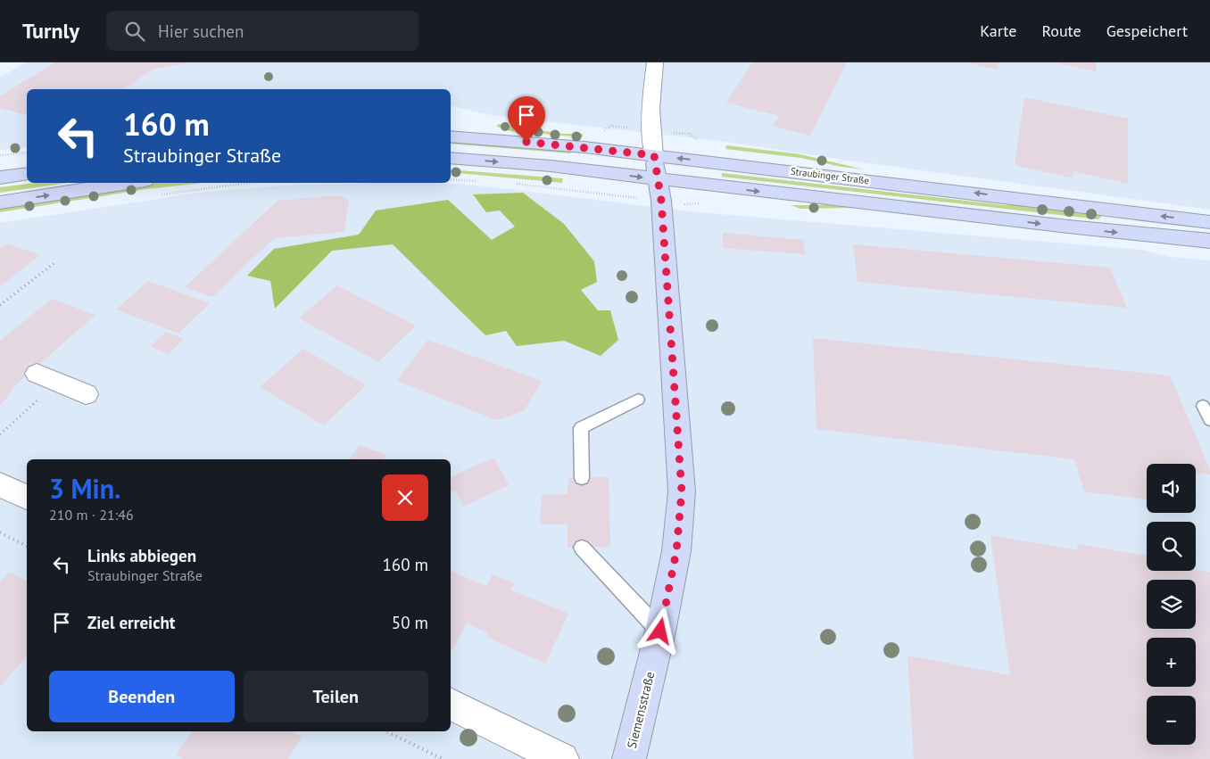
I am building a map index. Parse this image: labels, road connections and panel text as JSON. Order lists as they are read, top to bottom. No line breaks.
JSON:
{"streets":{"main road":["Straubinger Straße","Siemensstraße"]},"crossings":[["Straubinger Straße","Siemensstraße"]],"page":{"header":"Turnly","search":"Hier suchen","nav":["Karte","Route","Gespeichert"],"turn":["160 m","Straubinger Straße"],"heading":["3 Min.","210 m · 21:46"],"map_buttons":["+","−"],"list":[{"name":"Links abbiegen","note":"Straubinger Straße","value":"160 m"},{"name":"Ziel erreicht","value":"50 m"}],"buttons":["Beenden","Teilen"]}}
